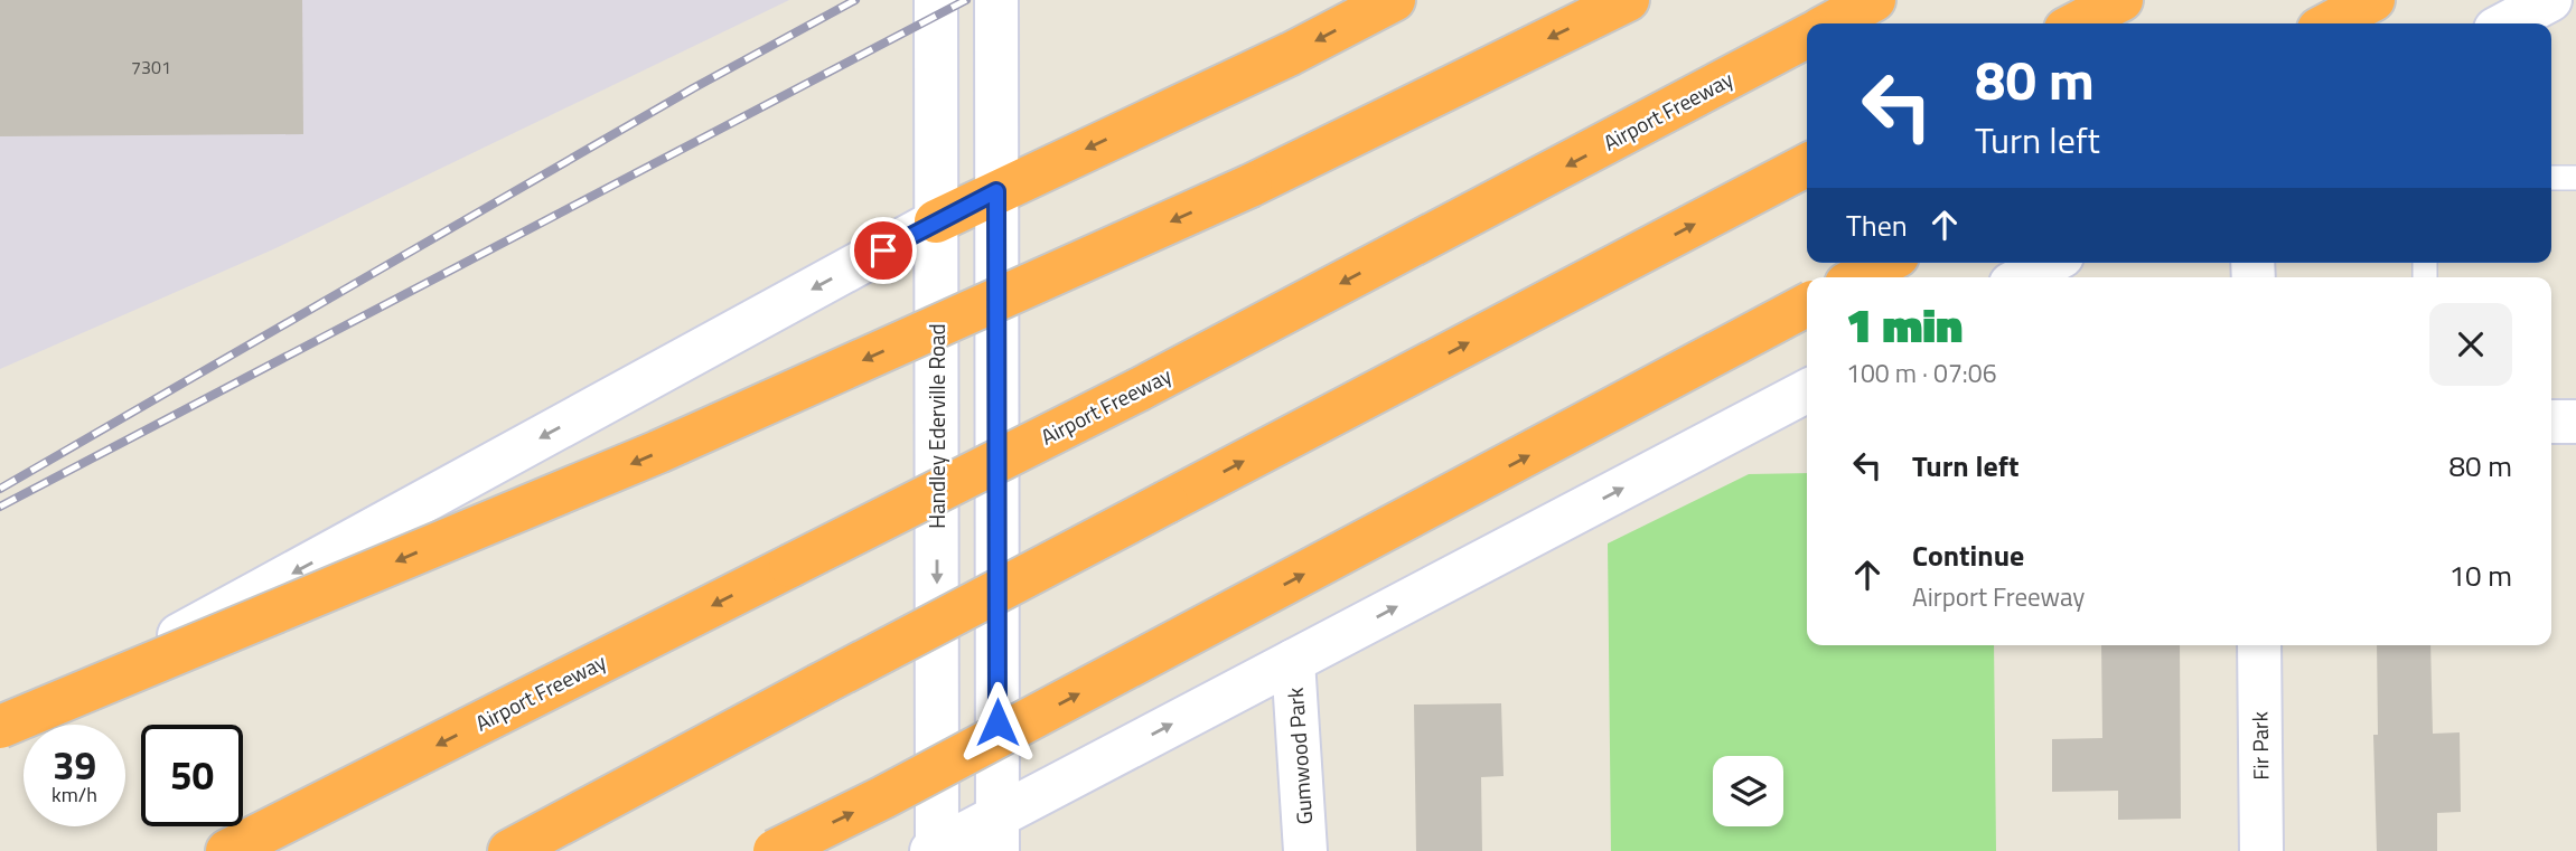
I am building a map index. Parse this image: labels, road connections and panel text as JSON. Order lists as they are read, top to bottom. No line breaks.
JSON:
{"streets":{"highway":["Airport Freeway"],"main road":["Handley Ederville Road","Fir Park","Gumwood Park"]},"house_numbers":["7301"],"page":{"turn":["80 m","Turn left"],"then":"Then","heading":["1 min","100 m · 07:06"],"list":[{"name":"Turn left","value":"80 m"},{"name":"Continue","note":"Airport Freeway","value":"10 m"}],"speed":"39 km/h","limit":"50"}}
